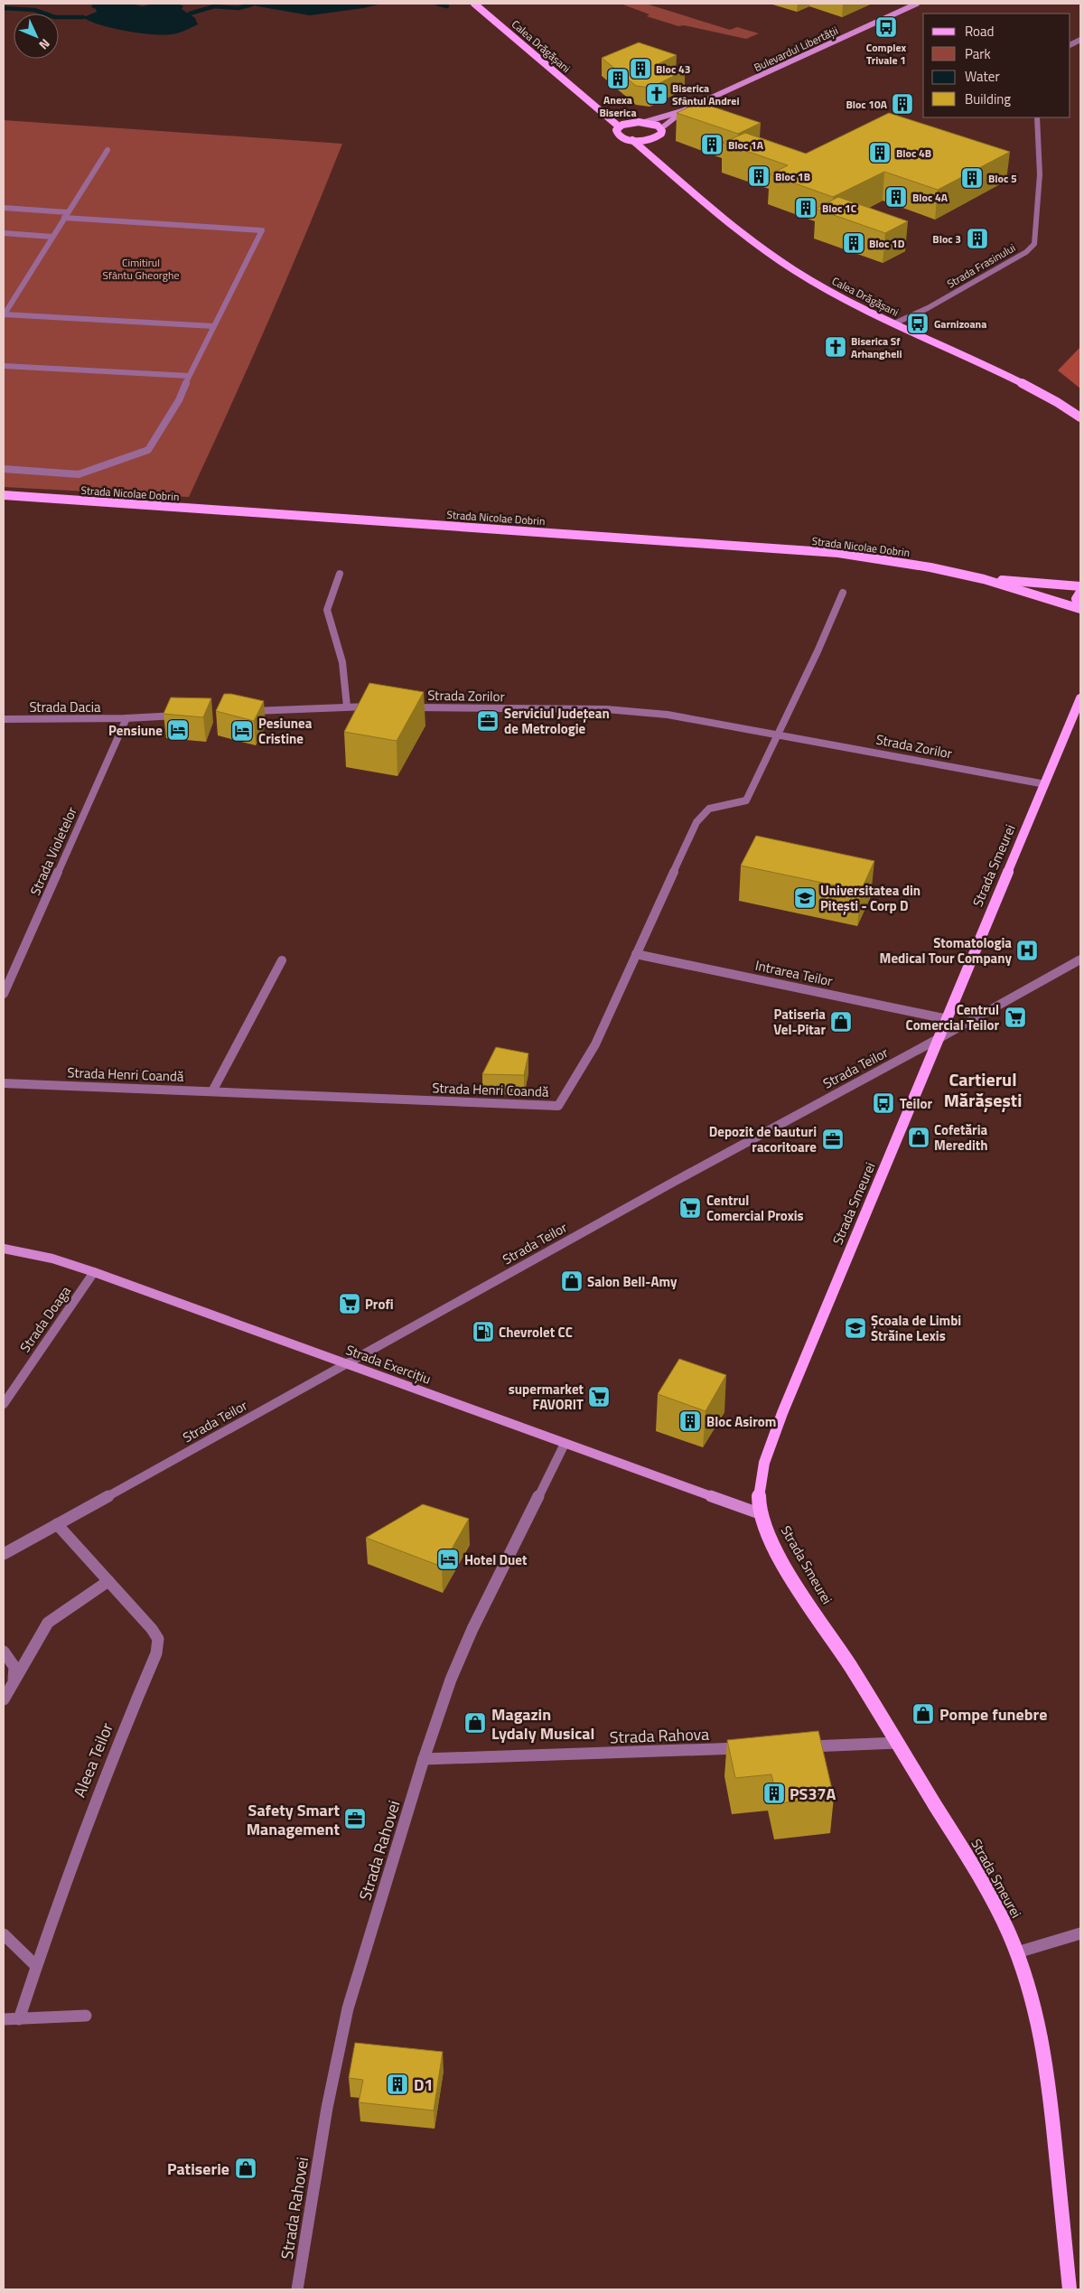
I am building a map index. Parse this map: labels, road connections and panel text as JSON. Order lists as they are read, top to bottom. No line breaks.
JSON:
{"streets":{"main road":["Calea Drăgășani","Bulevardul Libertății","Strada Nicolae Dobrin","Strada Smeurei","Strada Exercițiu"],"street":["Strada Frasinului","Strada Zorilor","Strada Dacia","Strada Violetelor","Intrarea Teilor","Strada Teilor","Strada Henri Coandă","Strada Doaga","Strada Rahova","Aleea Teilor","Strada Rahovei"]},"crossings":[["Calea Drăgășani","Strada Frasinului"],["Strada Zorilor","Strada Smeurei"],["Strada Zorilor","Strada Henri Coandă"],["Strada Dacia","Strada Violetelor"],["Strada Smeurei","Intrarea Teilor"],["Strada Smeurei","Strada Teilor"],["Strada Smeurei","Strada Exercițiu"],["Intrarea Teilor","Strada Henri Coandă"],["Strada Teilor","Strada Exercițiu"],["Strada Teilor","Aleea Teilor"],["Strada Doaga","Strada Exercițiu"],["Strada Exercițiu","Strada Rahovei"],["Strada Rahova","Strada Rahovei"]],"districts":["Cartierul Mărășești"],"parks":["Cimitirul Sfântu Gheorghe"],"places":{"bus stop":["Complex Trivale 1","Garnizoana","Teilor"],"building":["Bloc 43","Anexa Biserica","Bloc 10A","Bloc 1A","Bloc 4B","Bloc 1B","Bloc 5","Bloc 4A","Bloc 1C","Bloc 3","Bloc 1D","Bloc Asirom","PS37A","D1"],"church":["Biserica Sfântul Andrei","Biserica Sf Arhangheli"],"office":["Serviciul Județean de Metrologie","Depozit de bauturi racoritoare","Safety Smart Management"],"hotel":["Pensiune","Pesiunea Cristine","Hotel Duet"],"school or university":["Universitatea din Pitești - Corp D","Școala de Limbi Străine Lexis"],"hospital":["Stomatologia Medical Tour Company"],"supermarket":["Centrul Comercial Teilor","Centrul Comercial Proxis","Profi","supermarket FAVORIT"],"shop":["Patiseria Vel-Pitar","Cofetăria Meredith","Salon Bell-Amy","Pompe funebre","Magazin Lydaly Musical","Patiserie"],"fuel station":["Chevrolet CC"]},"legend":["Road","Park","Water","Building"],"north":"bottom right"}
